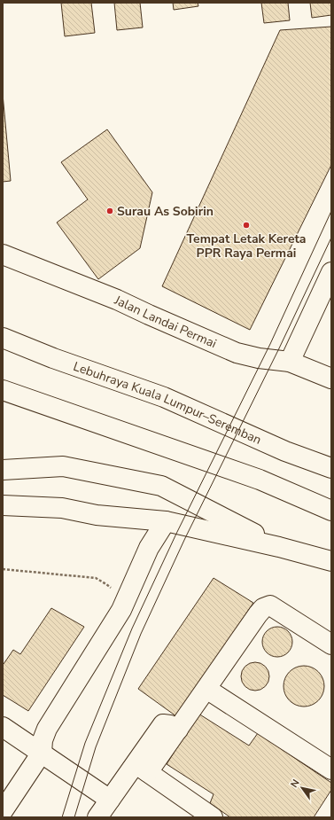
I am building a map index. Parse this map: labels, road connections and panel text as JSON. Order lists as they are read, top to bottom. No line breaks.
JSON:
{"streets":{"main road":["Jalan Landai Permai","Lebuhraya Kuala Lumpur–Seremban"]},"places":["Surau As Sobirin","Tempat Letak Kereta PPR Raya Permai"],"north":"top left"}
